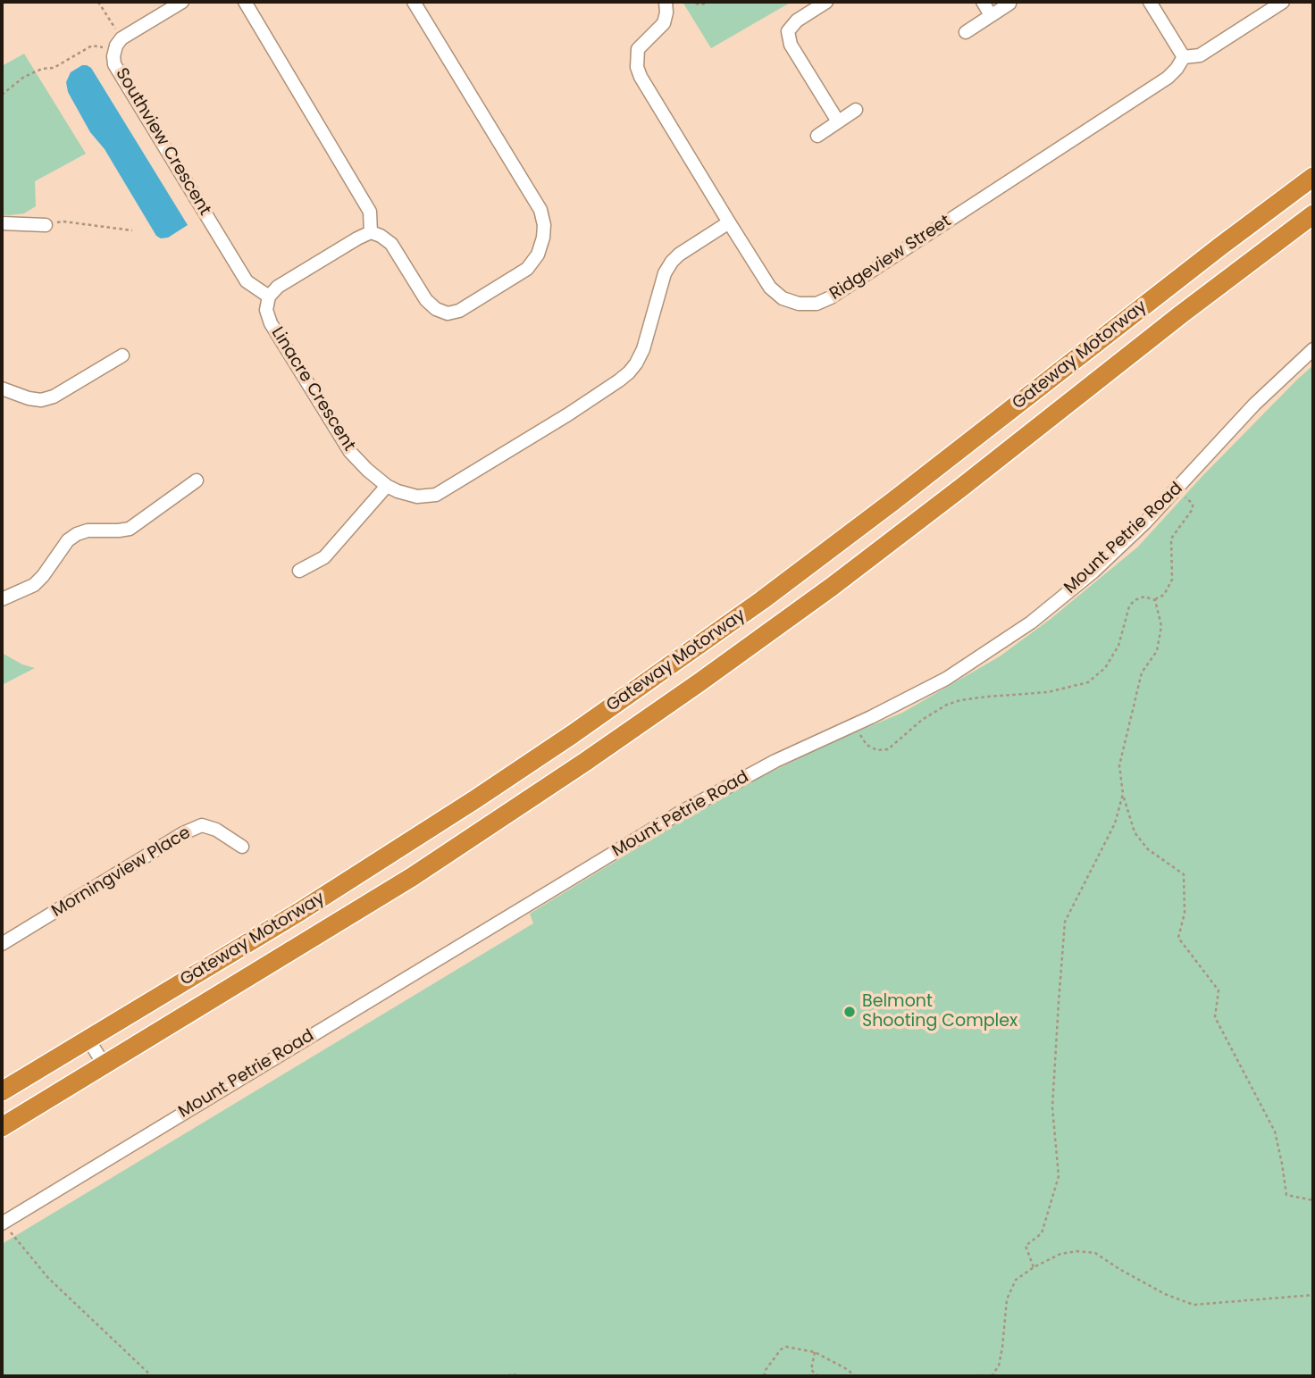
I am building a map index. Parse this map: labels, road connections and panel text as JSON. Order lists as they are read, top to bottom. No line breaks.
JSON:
{"streets":{"highway":["Gateway Motorway"],"street":["Southview Crescent","Ridgeview Street","Linacre Crescent","Mount Petrie Road","Morningview Place"]},"crossings":[["Southview Crescent","Linacre Crescent"],["Ridgeview Street","Linacre Crescent"]],"places":["Belmont Shooting Complex"]}
